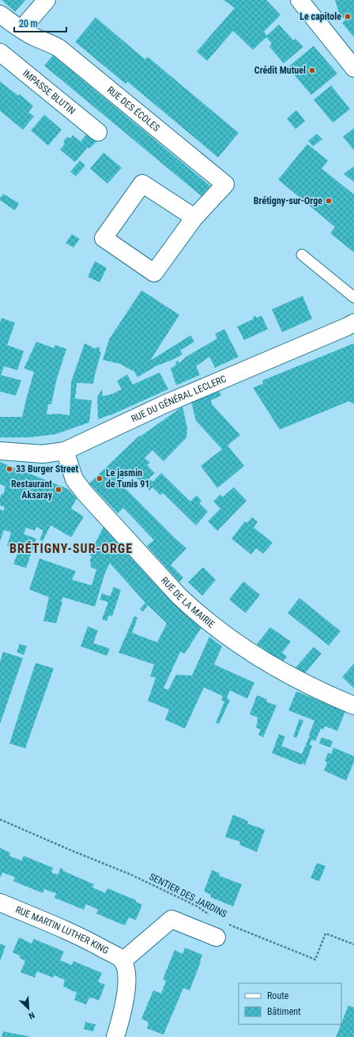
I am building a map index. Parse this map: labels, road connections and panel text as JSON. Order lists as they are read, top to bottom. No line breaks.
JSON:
{"streets":{"street":["IMPASSE BLUTIN","RUE DES ÉCOLES","RUE DU GÉNÉRAL LECLERC","RUE DE LA MAIRIE","RUE MARTIN LUTHER KING"],"path":["SENTIER DES JARDINS"]},"crossings":[["RUE DU GÉNÉRAL LECLERC","RUE DE LA MAIRIE"]],"districts":["BRÉTIGNY-SUR-ORGE"],"places":["Le capitole","Crédit Mutuel","Brétigny-sur-Orge","33 Burger Street","Le jasmin de Tunis 91","Restaurant Aksaray"],"legend":["Route","Bâtiment"],"scale_bar":"20 m","north":"bottom right"}
